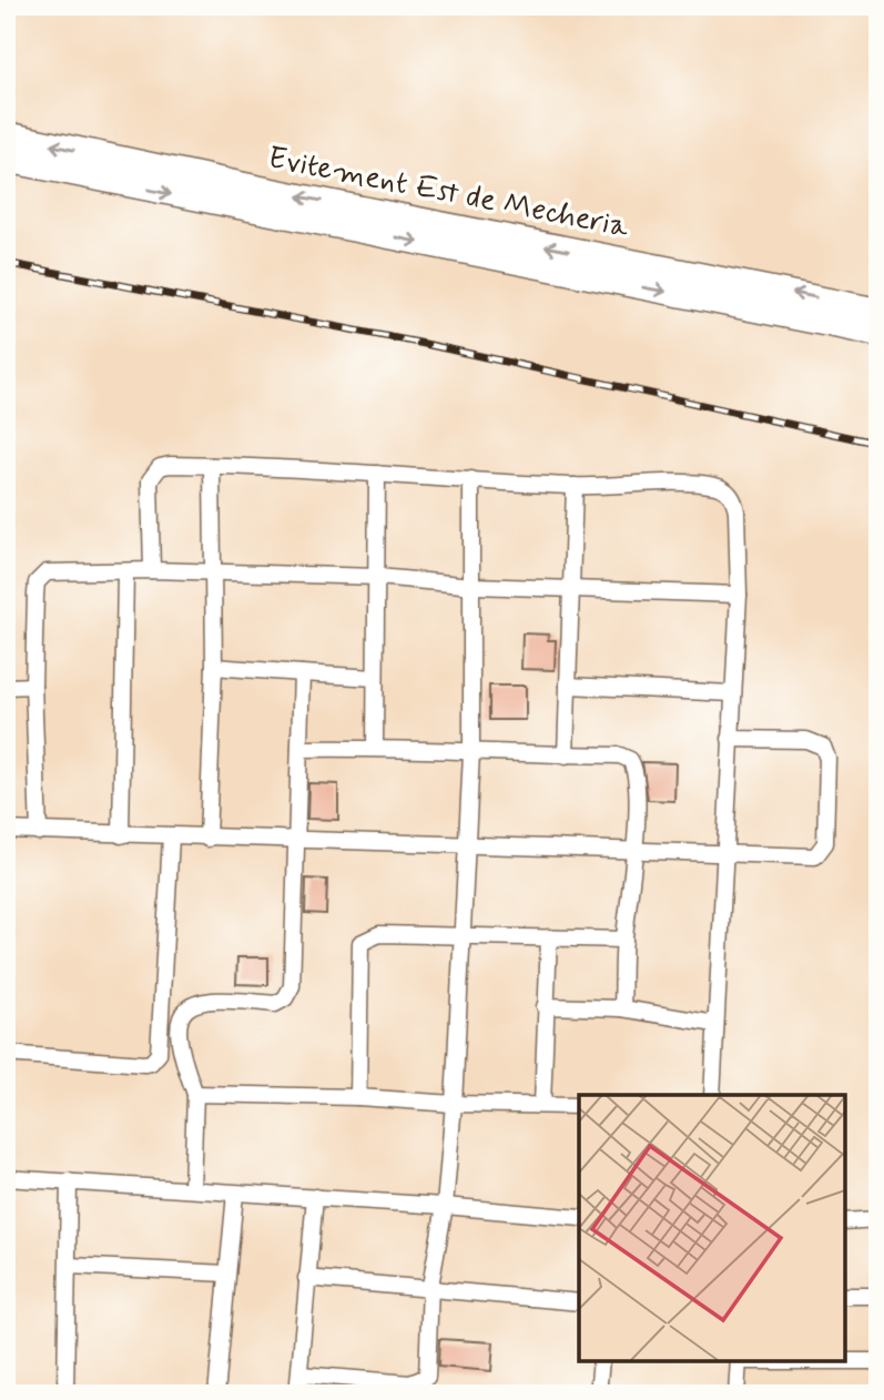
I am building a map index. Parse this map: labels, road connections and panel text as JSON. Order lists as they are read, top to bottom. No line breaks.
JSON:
{"streets":{"highway":["Evitement Est de Mecheria"]}}
